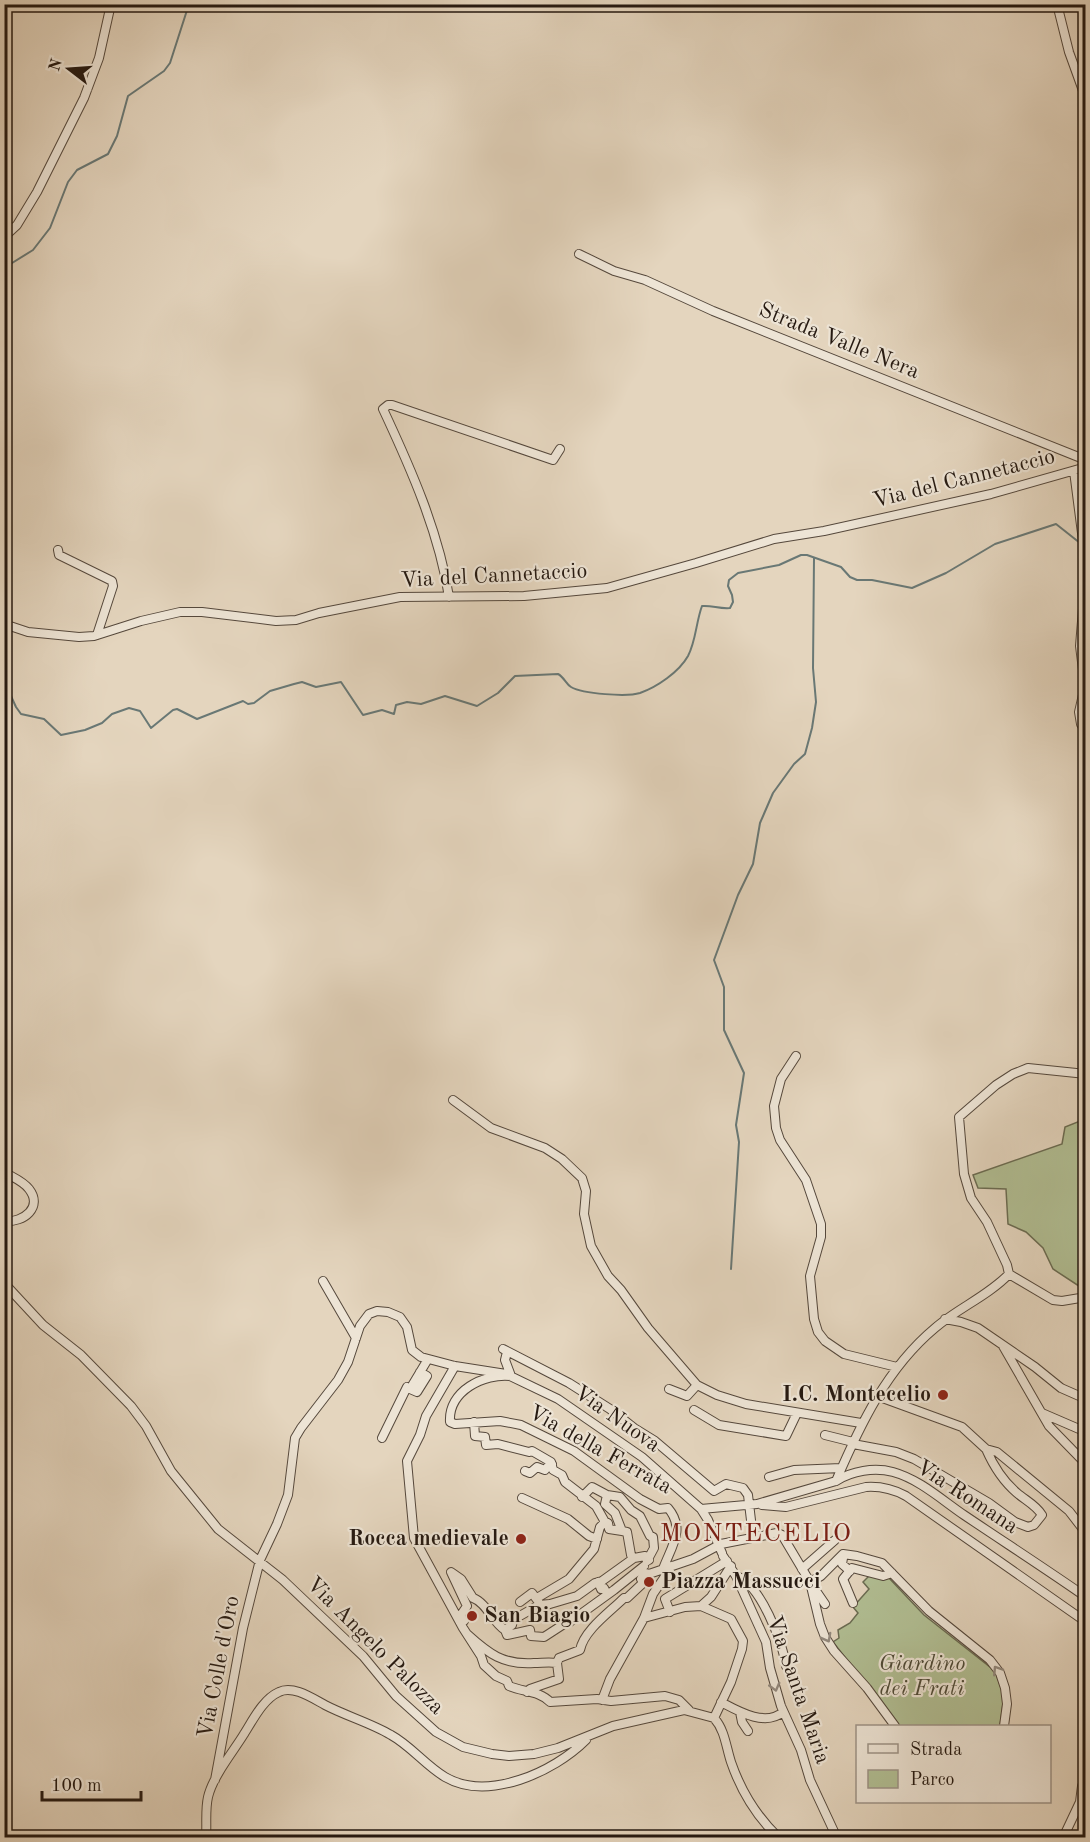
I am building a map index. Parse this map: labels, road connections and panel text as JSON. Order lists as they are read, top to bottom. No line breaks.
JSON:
{"streets":{"street":["Strada Valle Nera","Via del Cannetaccio","Via Nuova","Via della Ferrata","Via Romana","Via Angelo Palozza","Via Colle d'Oro","Via Santa Maria"]},"crossings":[["Via Nuova","Via della Ferrata"],["Via Nuova","Via Colle d'Oro"],["Via Nuova","Via Santa Maria"],["Via Angelo Palozza","Via Colle d'Oro"]],"districts":["MONTECELIO"],"parks":["Giardino dei Frati"],"places":["I.C. Montecelio","Rocca medievale","Piazza Massucci","San Biagio"],"legend":["Strada","Parco"],"scale_bar":"100 m","north":"left"}
